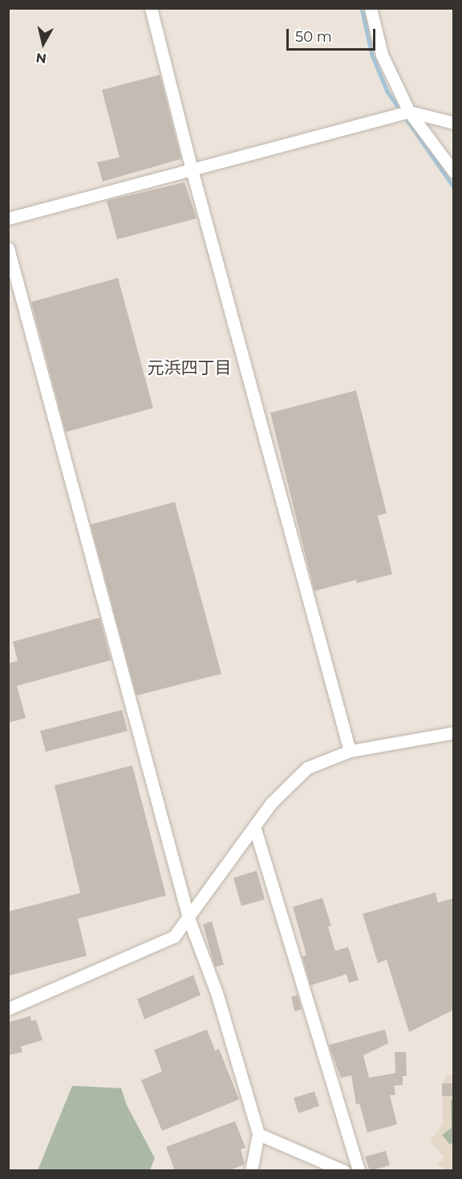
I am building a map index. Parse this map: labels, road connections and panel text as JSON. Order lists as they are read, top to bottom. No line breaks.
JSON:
{"districts":["元浜四丁目"],"scale_bar":"50 m","north":"bottom"}
